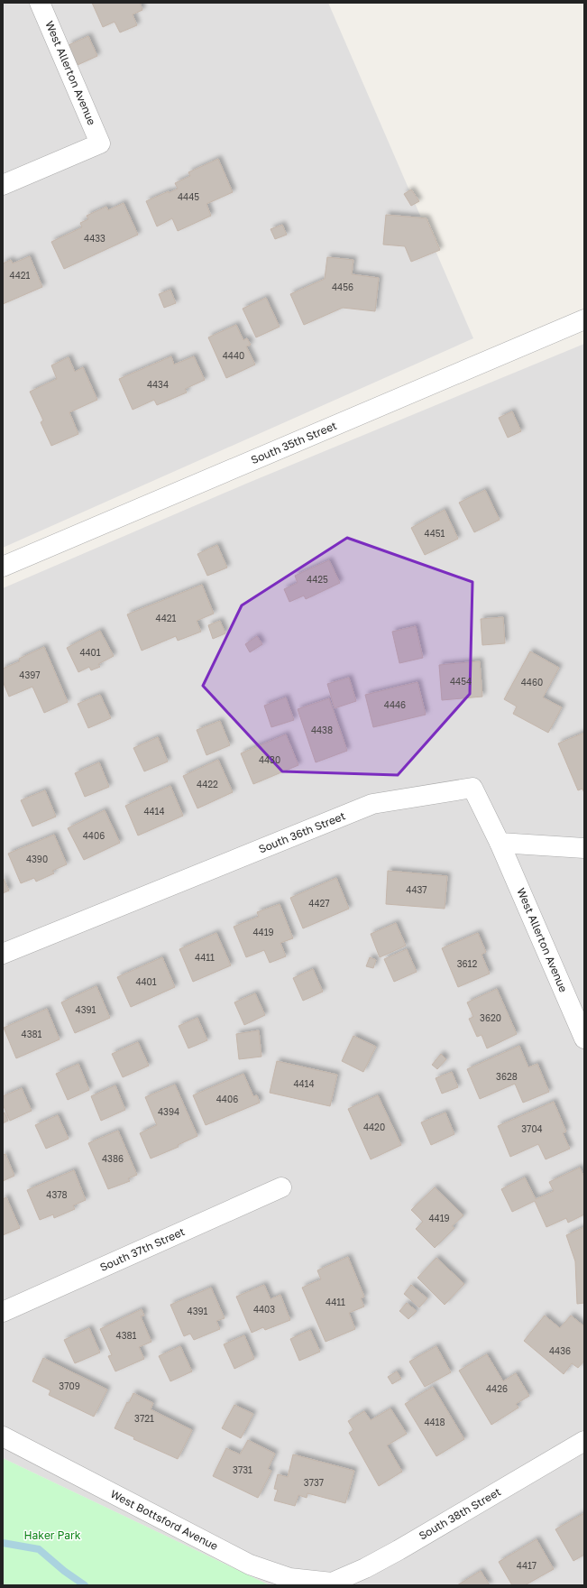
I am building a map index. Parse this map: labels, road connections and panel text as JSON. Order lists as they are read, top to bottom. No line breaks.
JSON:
{"streets":{"street":["West Allerton Avenue","South 35th Street","South 36th Street","South 37th Street","South 38th Street","West Bottsford Avenue"]},"crossings":[["West Allerton Avenue","South 36th Street"],["South 38th Street","West Bottsford Avenue"]],"parks":["Haker Park"],"house_numbers":["4445","4433","4421","4456","4440","4434","4451","4425","4421","4401","4397","4454","4460","4446","4438","4430","4422","4414","4406","4390","4437","4427","4419","4411","3612","4401","4391","3620","4381","3628","4414","4406","4394","4420","3704","4386","4378","4419","4411","4403","4391","4381","4436","3709","4426","3721","4418","3731","3737","4417"]}
